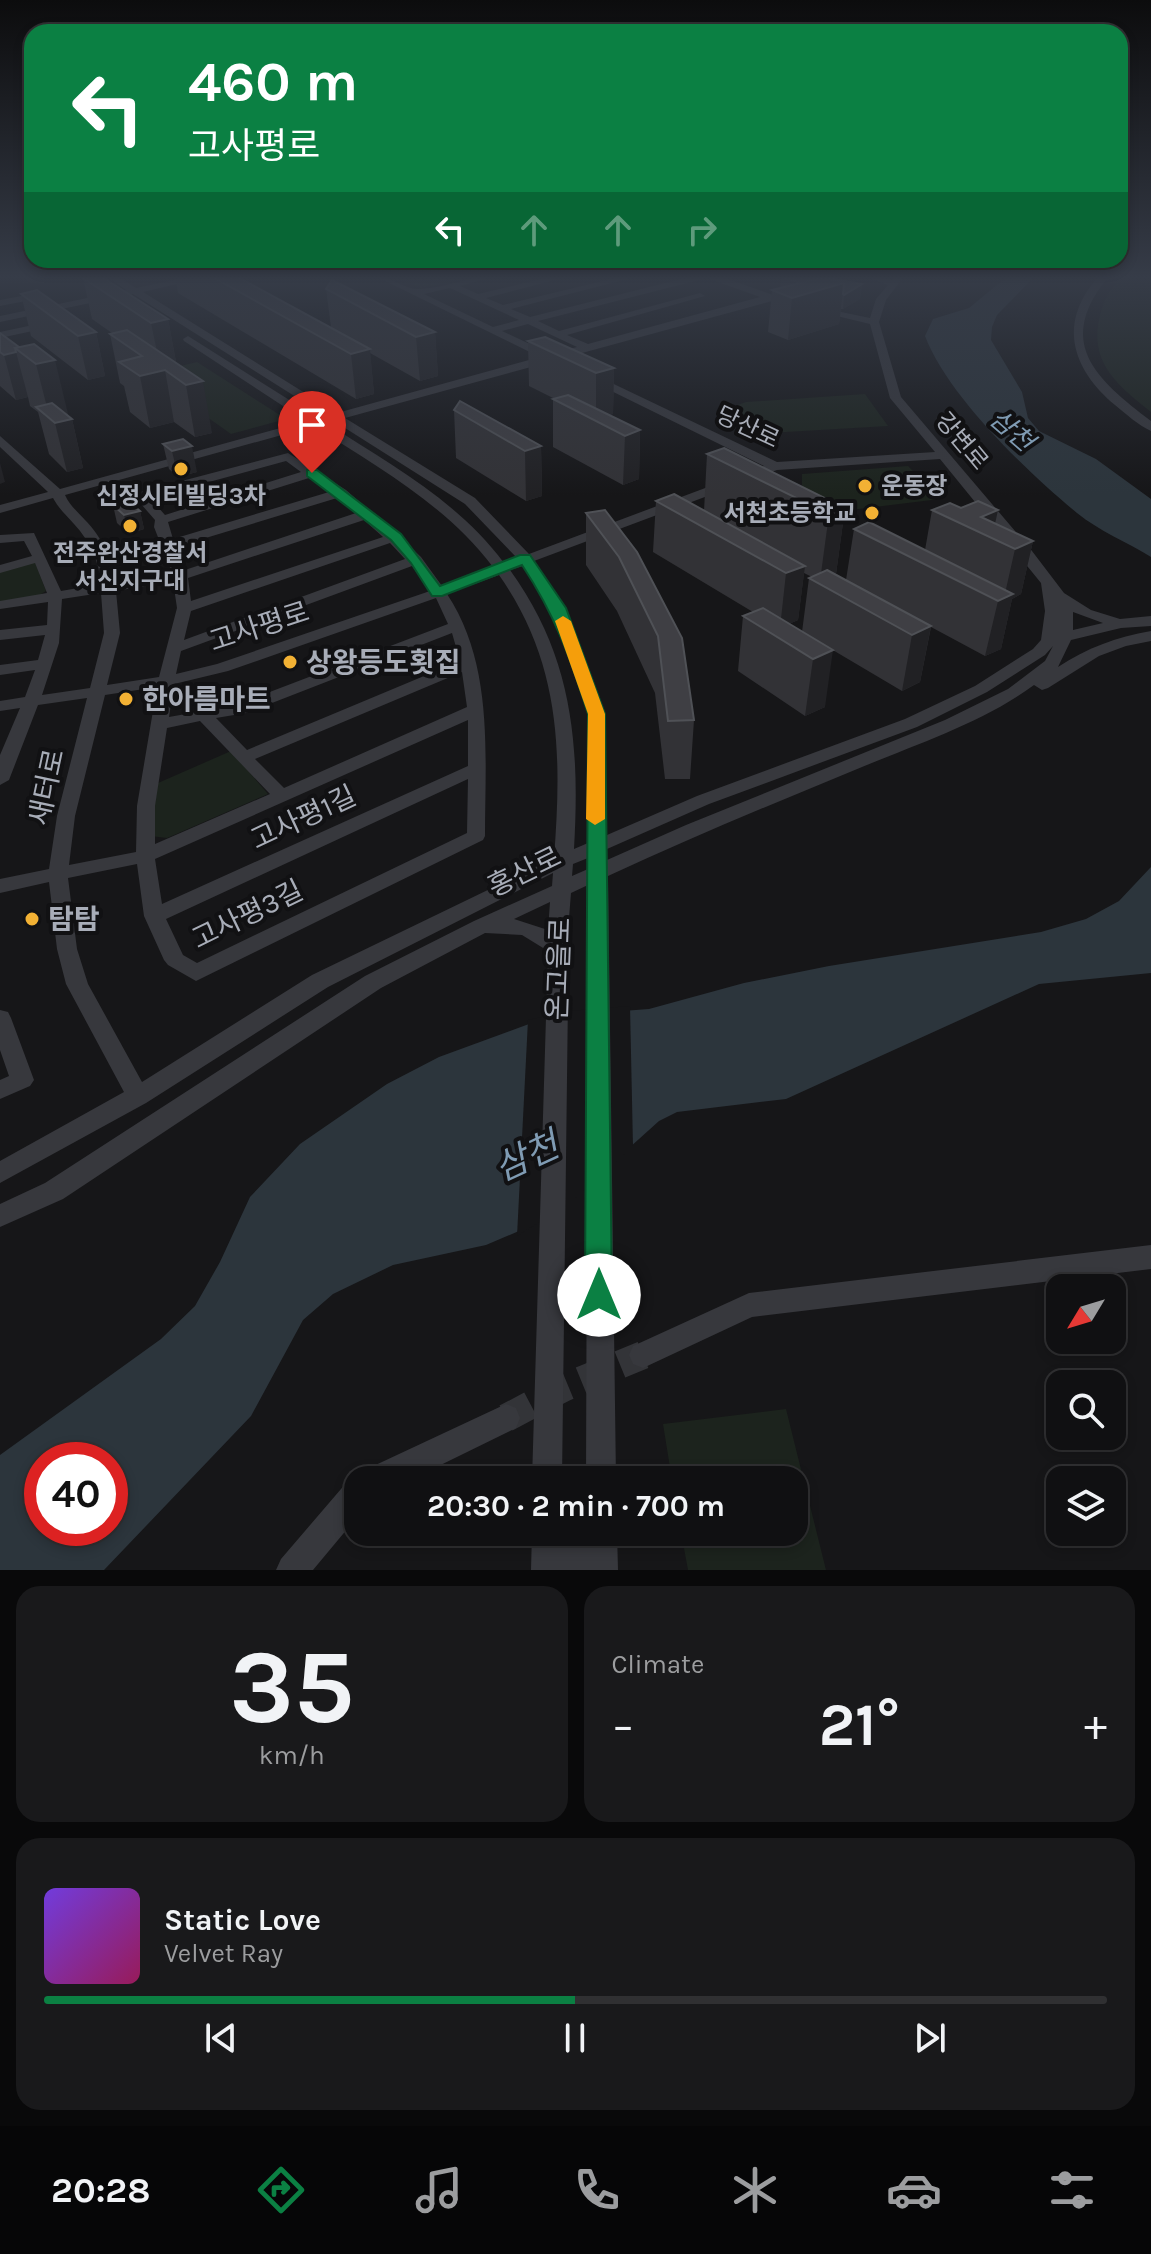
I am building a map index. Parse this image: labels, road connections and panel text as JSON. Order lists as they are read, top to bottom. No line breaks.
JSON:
{"streets":{"street":["당산로","강변로","고사평로","새터로","고사평1길","홍산로","고사평3길","온고을로"]},"crossings":[["당산로","강변로"],["강변로","홍산로"],["고사평로","새터로"],["고사평로","고사평3길"],["고사평로","온고을로"],["새터로","홍산로"],["고사평1길","고사평3길"],["홍산로","온고을로"]],"water":["삼천"],"places":["신정시티빌딩3차","운동장","서천초등학교","전주완산경찰서 서신지구대","상왕등도횟집","한아름마트","탐탐"],"north":"bottom left","page":{"turn":["460 m","고사평로"],"limit":"40","trip":"20:30 · 2 min · 700 m","tile":[["35","km/h"],"Climate"],"heat":["−","21°","+"],"song":["Static Love","Velvet Ray"],"tabs":"20:28"}}
